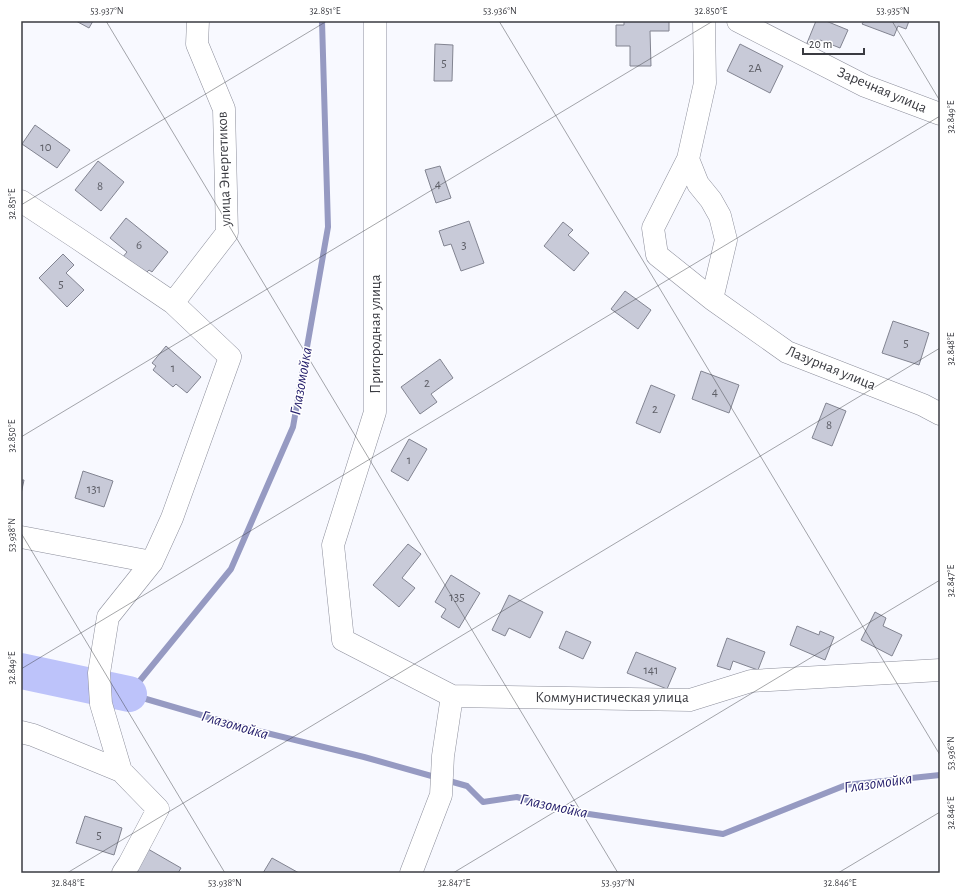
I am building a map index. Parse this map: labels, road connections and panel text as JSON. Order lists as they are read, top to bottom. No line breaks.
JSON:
{"streets":{"street":["Заречная улица","улица Энергетиков","Пригородная улица","Лазурная улица","Коммунистическая улица"]},"crossings":[["Пригородная улица","Коммунистическая улица"]],"water":["Глазомойка"],"house_numbers":["5","2А","10","4","8","6","3","5","5","1","2","4","2","8","1","131","135","141","5"],"scale_bar":"20 m","coordinates":["53.937°N","32.851°E","53.936°N","32.850°E","53.935°N","32.849°E","32.848°E","53.938°N","32.847°E","32.846°E"]}
